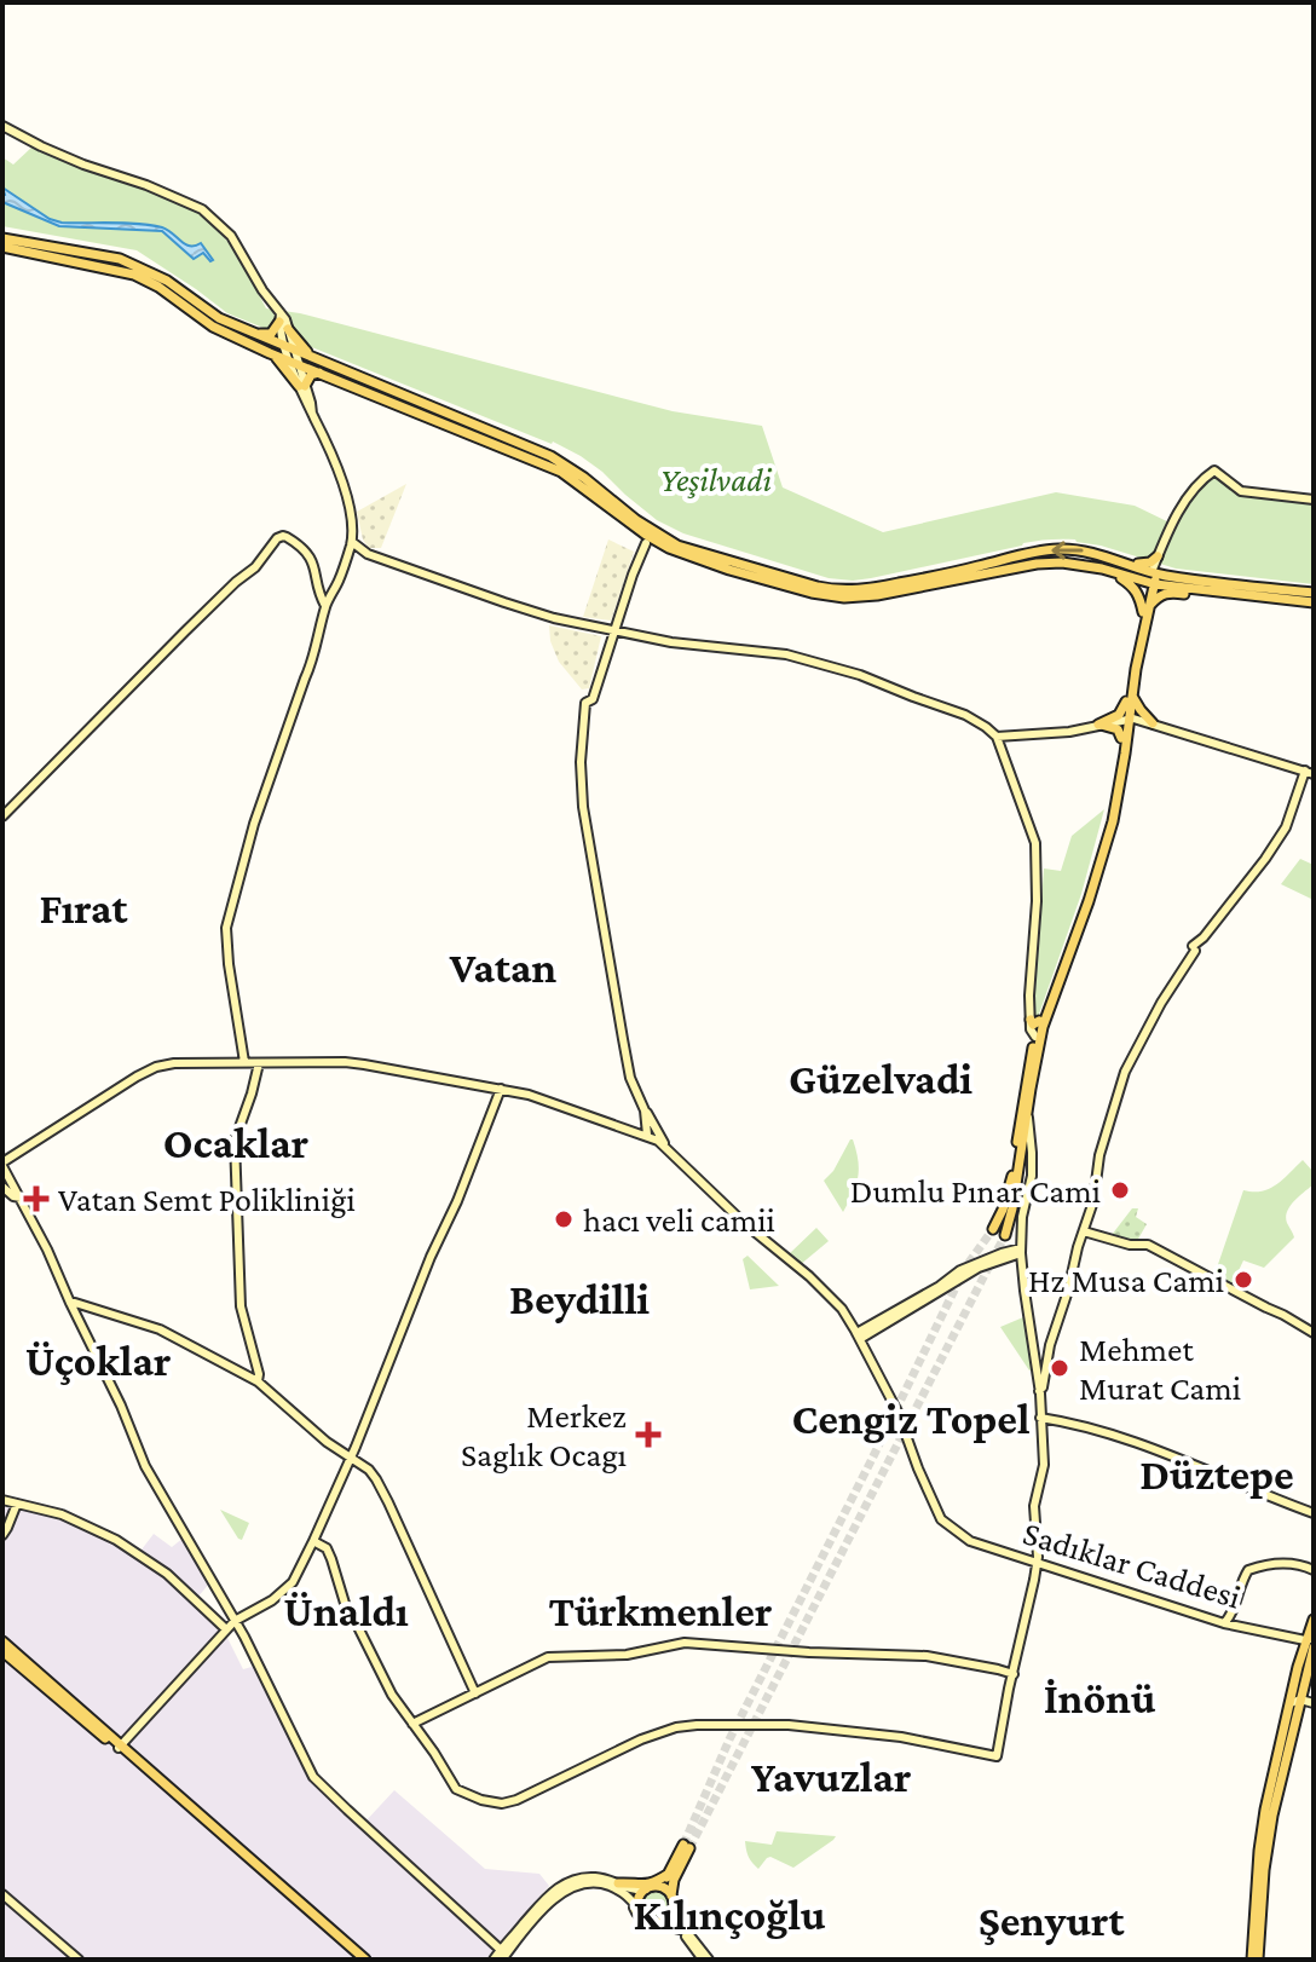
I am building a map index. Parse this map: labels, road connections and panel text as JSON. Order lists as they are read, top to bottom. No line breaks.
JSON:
{"streets":{"street":["Sadıklar Caddesi"]},"districts":["Fırat","Vatan","Güzelvadi","Ocaklar","Beydilli","Üçoklar","Cengiz Topel","Düztepe","Ünaldı","Türkmenler","İnönü","Yavuzlar","Kılınçoğlu","Şenyurt"],"parks":["Yeşilvadi"],"places":{"other":["Dumlu Pınar Cami","hacı veli camii","Hz Musa Cami","Mehmet Murat Cami"],"health":["Vatan Semt Polikliniği","Merkez Saglık Ocagı"]}}
